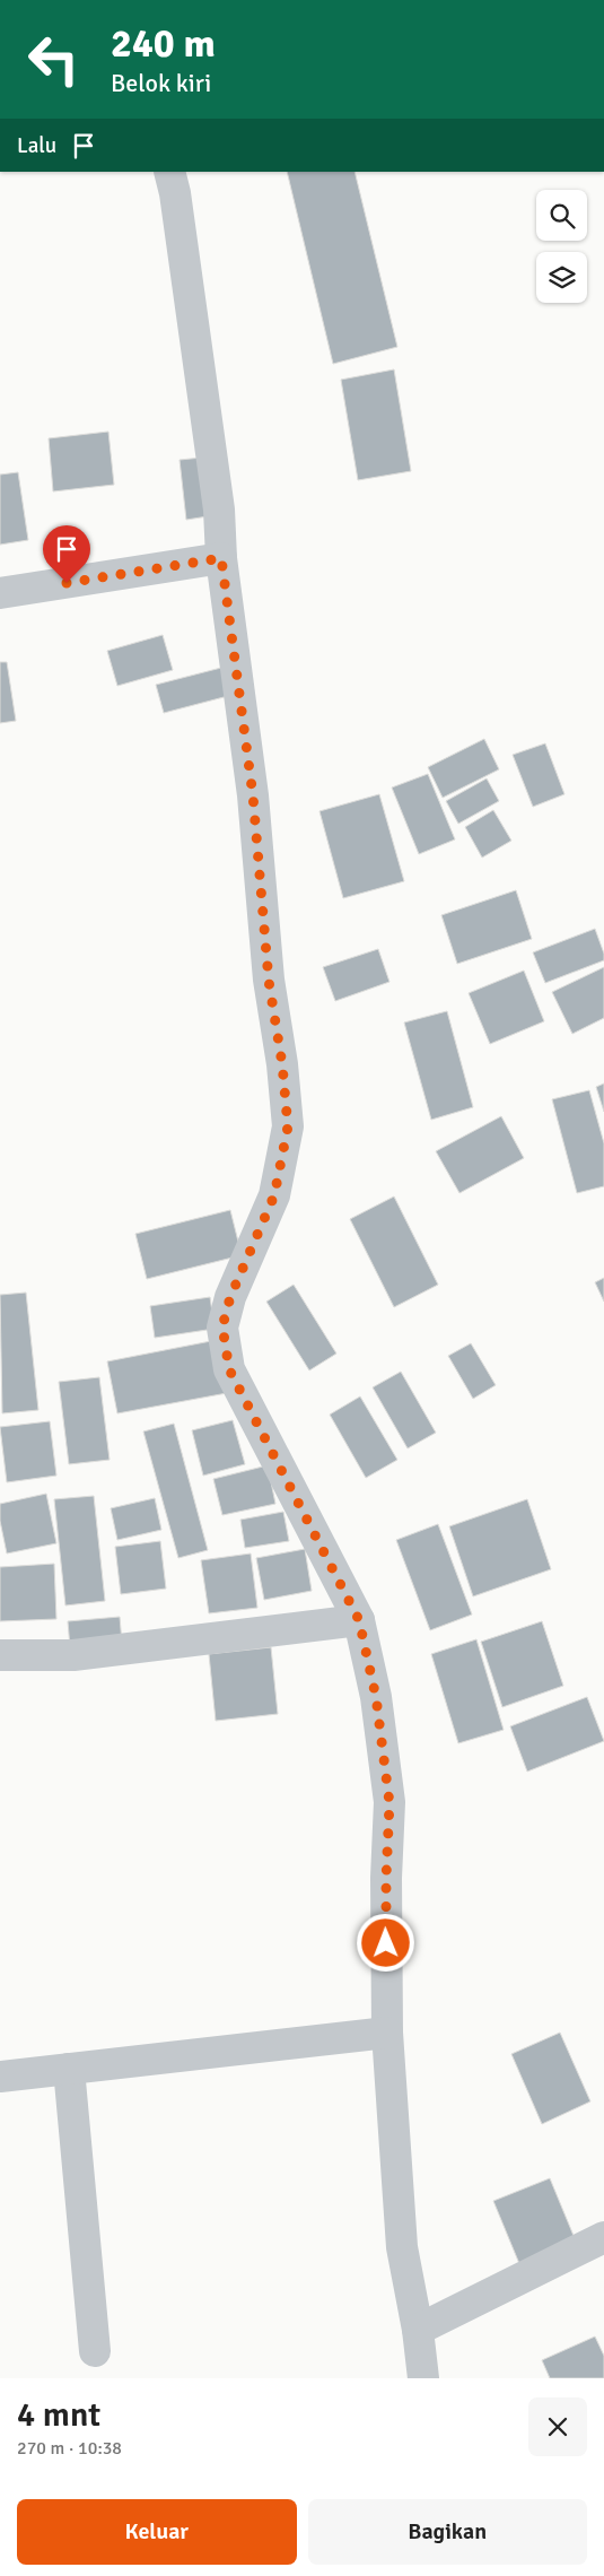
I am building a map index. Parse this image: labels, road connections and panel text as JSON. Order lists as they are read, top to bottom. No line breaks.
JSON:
{"page":{"turn":["240 m","Belok kiri"],"then":"Lalu","heading":["4 mnt","270 m · 10:38"],"buttons":["Keluar","Bagikan"]}}
